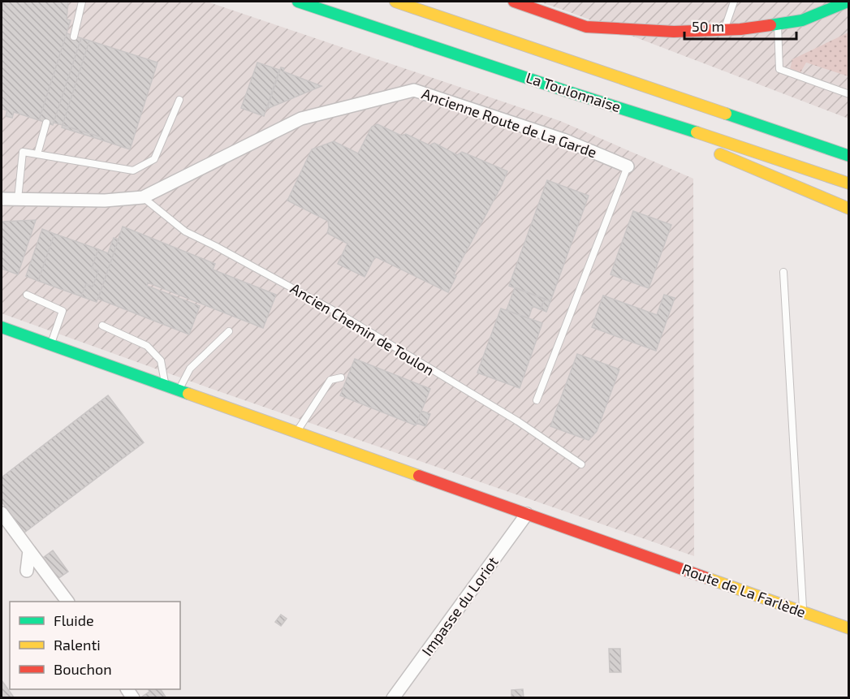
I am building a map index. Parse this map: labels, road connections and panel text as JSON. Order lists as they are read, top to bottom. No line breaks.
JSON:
{"streets":{"main road":["La Toulonnaise","Route de La Farlède"],"street":["Ancienne Route de La Garde","Impasse du Loriot"],"lane":["Ancien Chemin de Toulon"]},"crossings":[["Ancienne Route de La Garde","Ancien Chemin de Toulon"],["Route de La Farlède","Impasse du Loriot"]],"legend":["Fluide","Ralenti","Bouchon"],"scale_bar":"50 m"}
